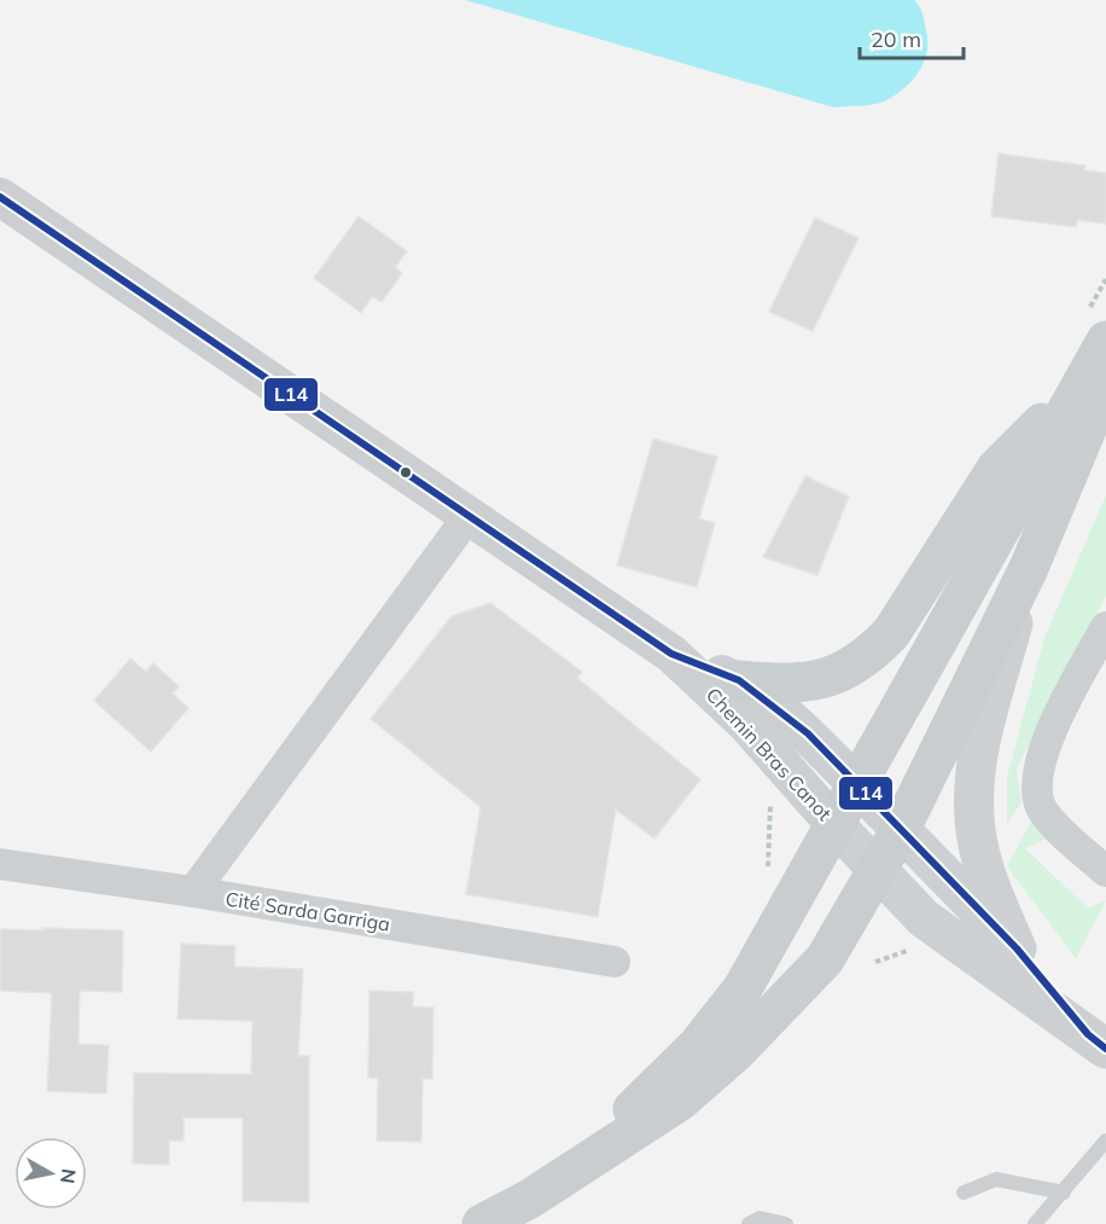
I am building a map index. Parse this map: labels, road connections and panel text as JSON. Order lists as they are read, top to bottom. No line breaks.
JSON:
{"streets":{"street":["Chemin Bras Canot","Cité Sarda Garriga"]},"lines":["transit line L14"],"scale_bar":"20 m","north":"right"}
